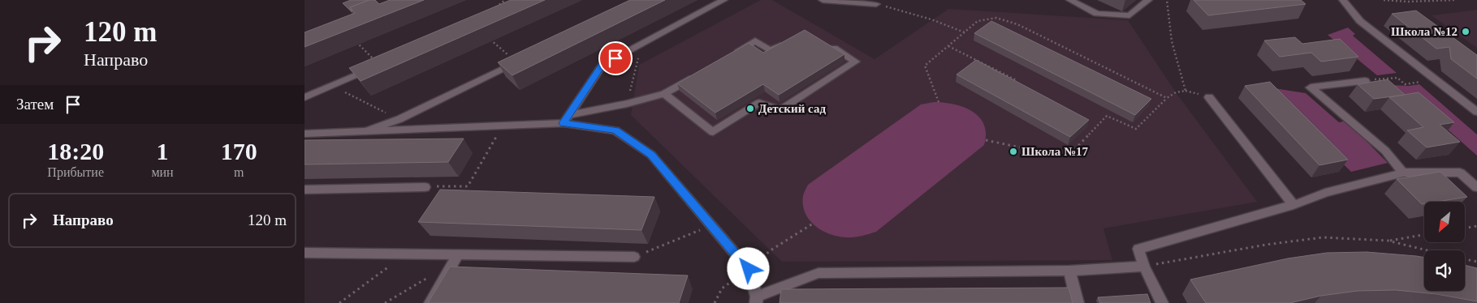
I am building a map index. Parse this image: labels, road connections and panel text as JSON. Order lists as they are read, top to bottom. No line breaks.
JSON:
{"places":["Школа №12","Детский сад","Школа №17"],"north":"bottom left","page":{"turn":["120 m","Направо"],"then":"Затем","eta":["18:20","Прибытие","1","мин","170","m"],"list":[{"name":"Направо","value":"120 m"}]}}
